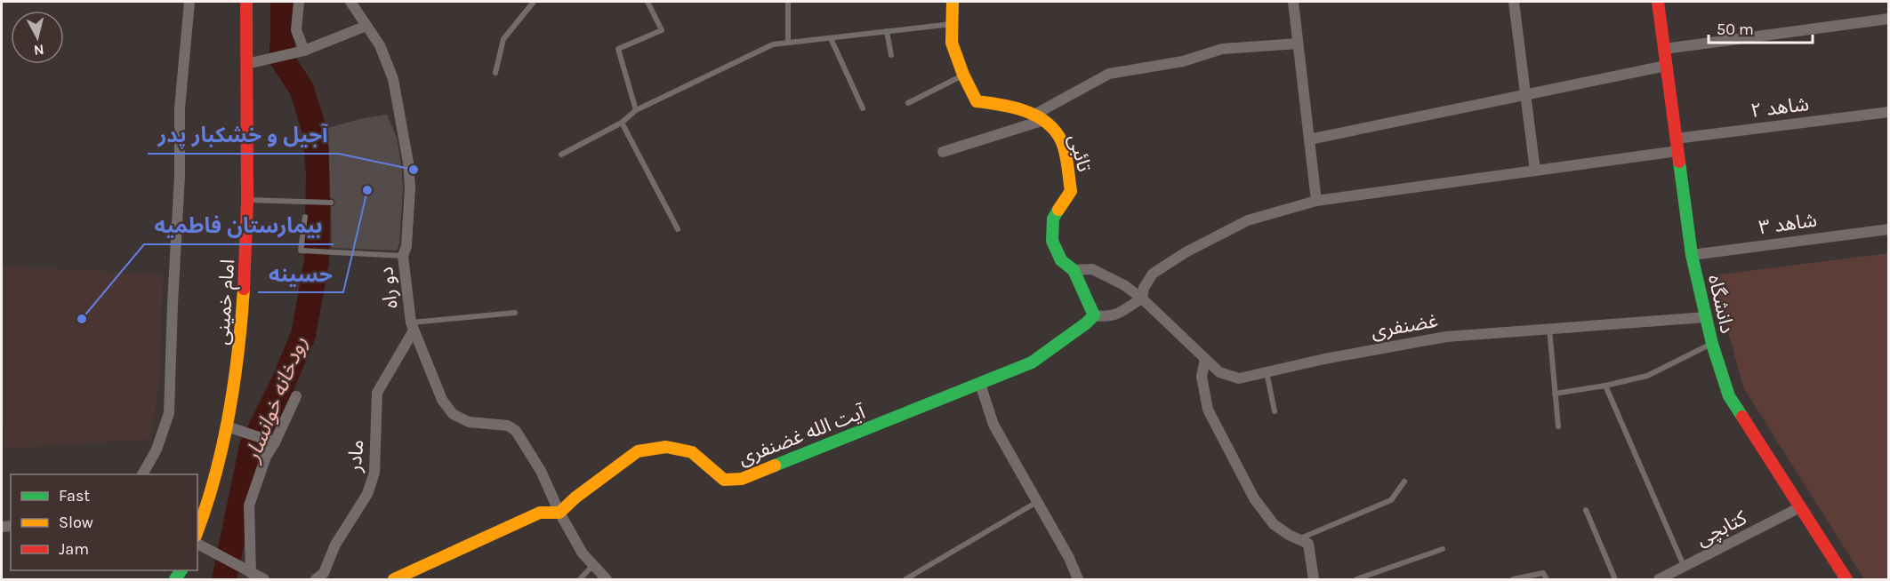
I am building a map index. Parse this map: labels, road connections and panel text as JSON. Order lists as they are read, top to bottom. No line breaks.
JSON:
{"streets":{"street":["شاهد ۲","تائبی","شاهد ۳","دو راه","امام خمینی","دانشگاه","غضنفری","آیت الله غضنفری","مادر","کتابچی"]},"crossings":[["شاهد ۲","دانشگاه"],["شاهد ۲","غضنفری"],["تائبی","غضنفری"],["تائبی","آیت الله غضنفری"],["شاهد ۳","دانشگاه"],["دو راه","آیت الله غضنفری"],["دو راه","مادر"],["دانشگاه","غضنفری"],["دانشگاه","کتابچی"]],"water":["رودخانه خوانسار"],"places":["آجیل و خشکبار پدر","حسینه","بیمارستان فاطمیه"],"legend":["Fast","Slow","Jam"],"scale_bar":"50 m","north":"bottom"}
